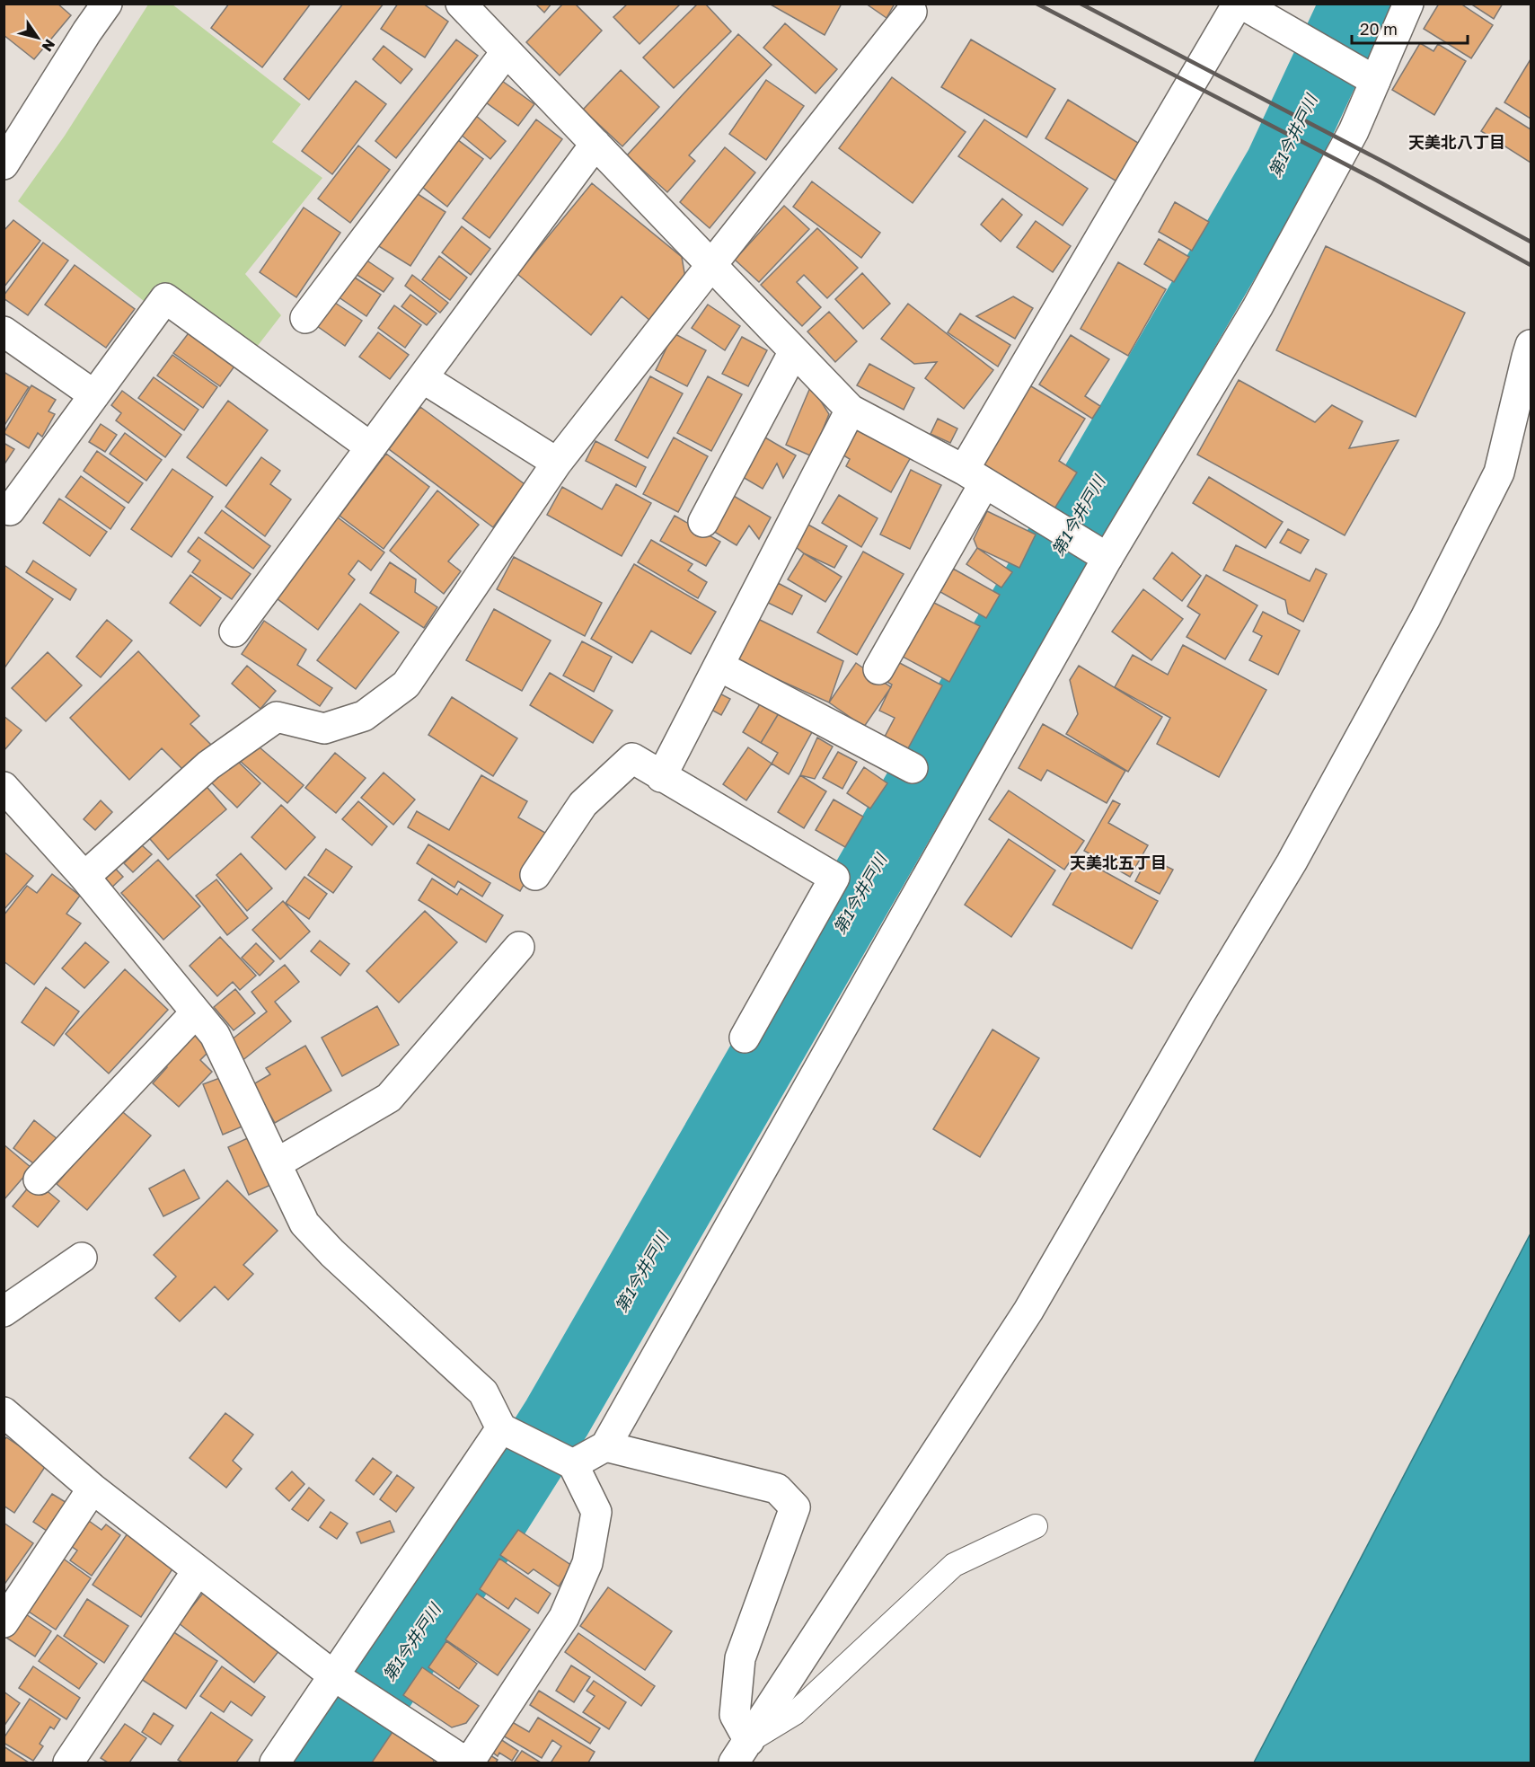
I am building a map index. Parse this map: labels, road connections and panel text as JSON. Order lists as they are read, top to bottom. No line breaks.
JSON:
{"districts":["天美北八丁目","天美北五丁目"],"water":["第1今井戸川"],"scale_bar":"20 m","north":"bottom right"}
